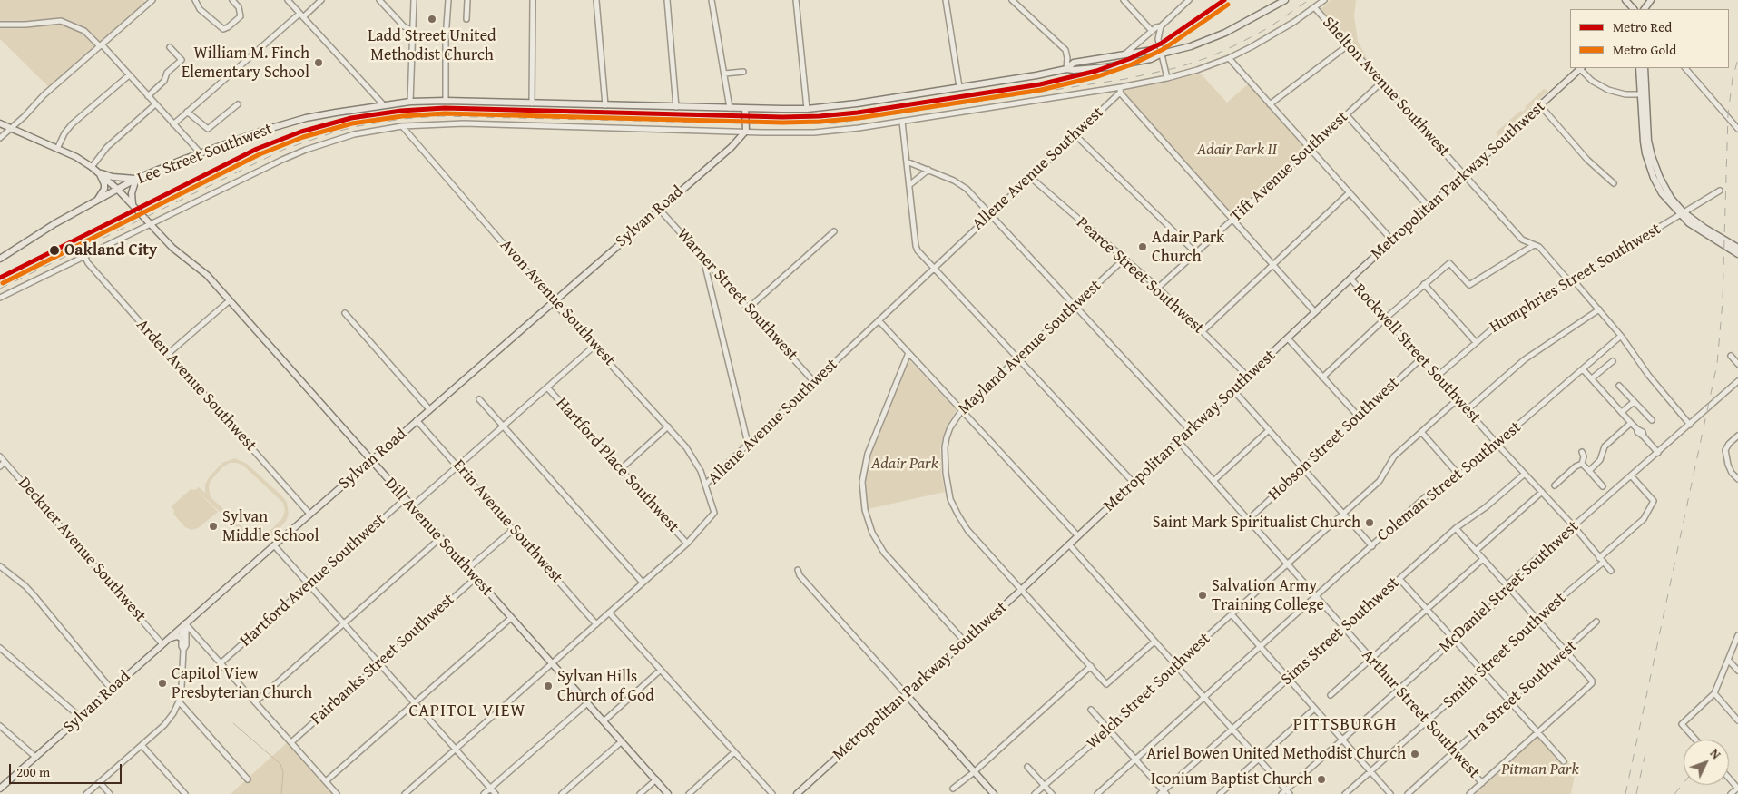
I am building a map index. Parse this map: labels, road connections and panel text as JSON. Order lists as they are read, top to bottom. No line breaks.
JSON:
{"streets":{"main road":["Lee Street Southwest","Metropolitan Parkway Southwest","Sylvan Road","Dill Avenue Southwest"],"street":["Shelton Avenue Southwest","Tift Avenue Southwest","Allene Avenue Southwest","Pearce Street Southwest","Humphries Street Southwest","Warner Street Southwest","Avon Avenue Southwest","Mayland Avenue Southwest","Rockwell Street Southwest","Arden Avenue Southwest","Hobson Street Southwest","Hartford Place Southwest","Coleman Street Southwest","Erin Avenue Southwest","Deckner Avenue Southwest","Hartford Avenue Southwest","McDaniel Street Southwest","Sims Street Southwest","Smith Street Southwest","Fairbanks Street Southwest","Ira Street Southwest","Welch Street Southwest","Arthur Street Southwest"]},"crossings":[["Shelton Avenue Southwest","Tift Avenue Southwest"],["Shelton Avenue Southwest","Metropolitan Parkway Southwest"],["Shelton Avenue Southwest","Humphries Street Southwest"],["Shelton Avenue Southwest","Coleman Street Southwest"],["Shelton Avenue Southwest","McDaniel Street Southwest"],["Lee Street Southwest","Dill Avenue Southwest"],["Tift Avenue Southwest","Pearce Street Southwest"],["Allene Avenue Southwest","Pearce Street Southwest"],["Allene Avenue Southwest","Warner Street Southwest"],["Allene Avenue Southwest","Avon Avenue Southwest"],["Allene Avenue Southwest","Hartford Place Southwest"],["Allene Avenue Southwest","Erin Avenue Southwest"],["Allene Avenue Southwest","Dill Avenue Southwest"],["Metropolitan Parkway Southwest","Pearce Street Southwest"],["Metropolitan Parkway Southwest","Mayland Avenue Southwest"],["Metropolitan Parkway Southwest","Rockwell Street Southwest"],["Metropolitan Parkway Southwest","Arthur Street Southwest"],["Sylvan Road","Warner Street Southwest"],["Sylvan Road","Avon Avenue Southwest"],["Sylvan Road","Arden Avenue Southwest"],["Sylvan Road","Erin Avenue Southwest"],["Sylvan Road","Dill Avenue Southwest"],["Sylvan Road","Deckner Avenue Southwest"],["Pearce Street Southwest","Mayland Avenue Southwest"],["Humphries Street Southwest","Rockwell Street Southwest"],["Rockwell Street Southwest","Hobson Street Southwest"],["Rockwell Street Southwest","Coleman Street Southwest"],["Rockwell Street Southwest","McDaniel Street Southwest"],["Rockwell Street Southwest","Sims Street Southwest"],["Rockwell Street Southwest","Smith Street Southwest"],["Rockwell Street Southwest","Welch Street Southwest"],["Hobson Street Southwest","Arthur Street Southwest"],["Coleman Street Southwest","Arthur Street Southwest"],["Dill Avenue Southwest","Hartford Avenue Southwest"],["Dill Avenue Southwest","Fairbanks Street Southwest"],["McDaniel Street Southwest","Smith Street Southwest"],["McDaniel Street Southwest","Arthur Street Southwest"],["Sims Street Southwest","Arthur Street Southwest"],["Smith Street Southwest","Arthur Street Southwest"],["Ira Street Southwest","Arthur Street Southwest"],["Welch Street Southwest","Arthur Street Southwest"]],"districts":["CAPITOL VIEW","PITTSBURGH"],"parks":["Adair Park II","Adair Park","Pitman Park"],"places":["Ladd Street United Methodist Church","William M. Finch Elementary School","Adair Park Church","Oakland City","Saint Mark Spiritualist Church","Sylvan Middle School","Salvation Army Training College","Capitol View Presbyterian Church","Sylvan Hills Church of God","Ariel Bowen United Methodist Church","Iconium Baptist Church"],"lines":["metro line Red","metro line Gold"],"legend":["Metro Red","Metro Gold"],"scale_bar":"200 m","north":"top right"}
